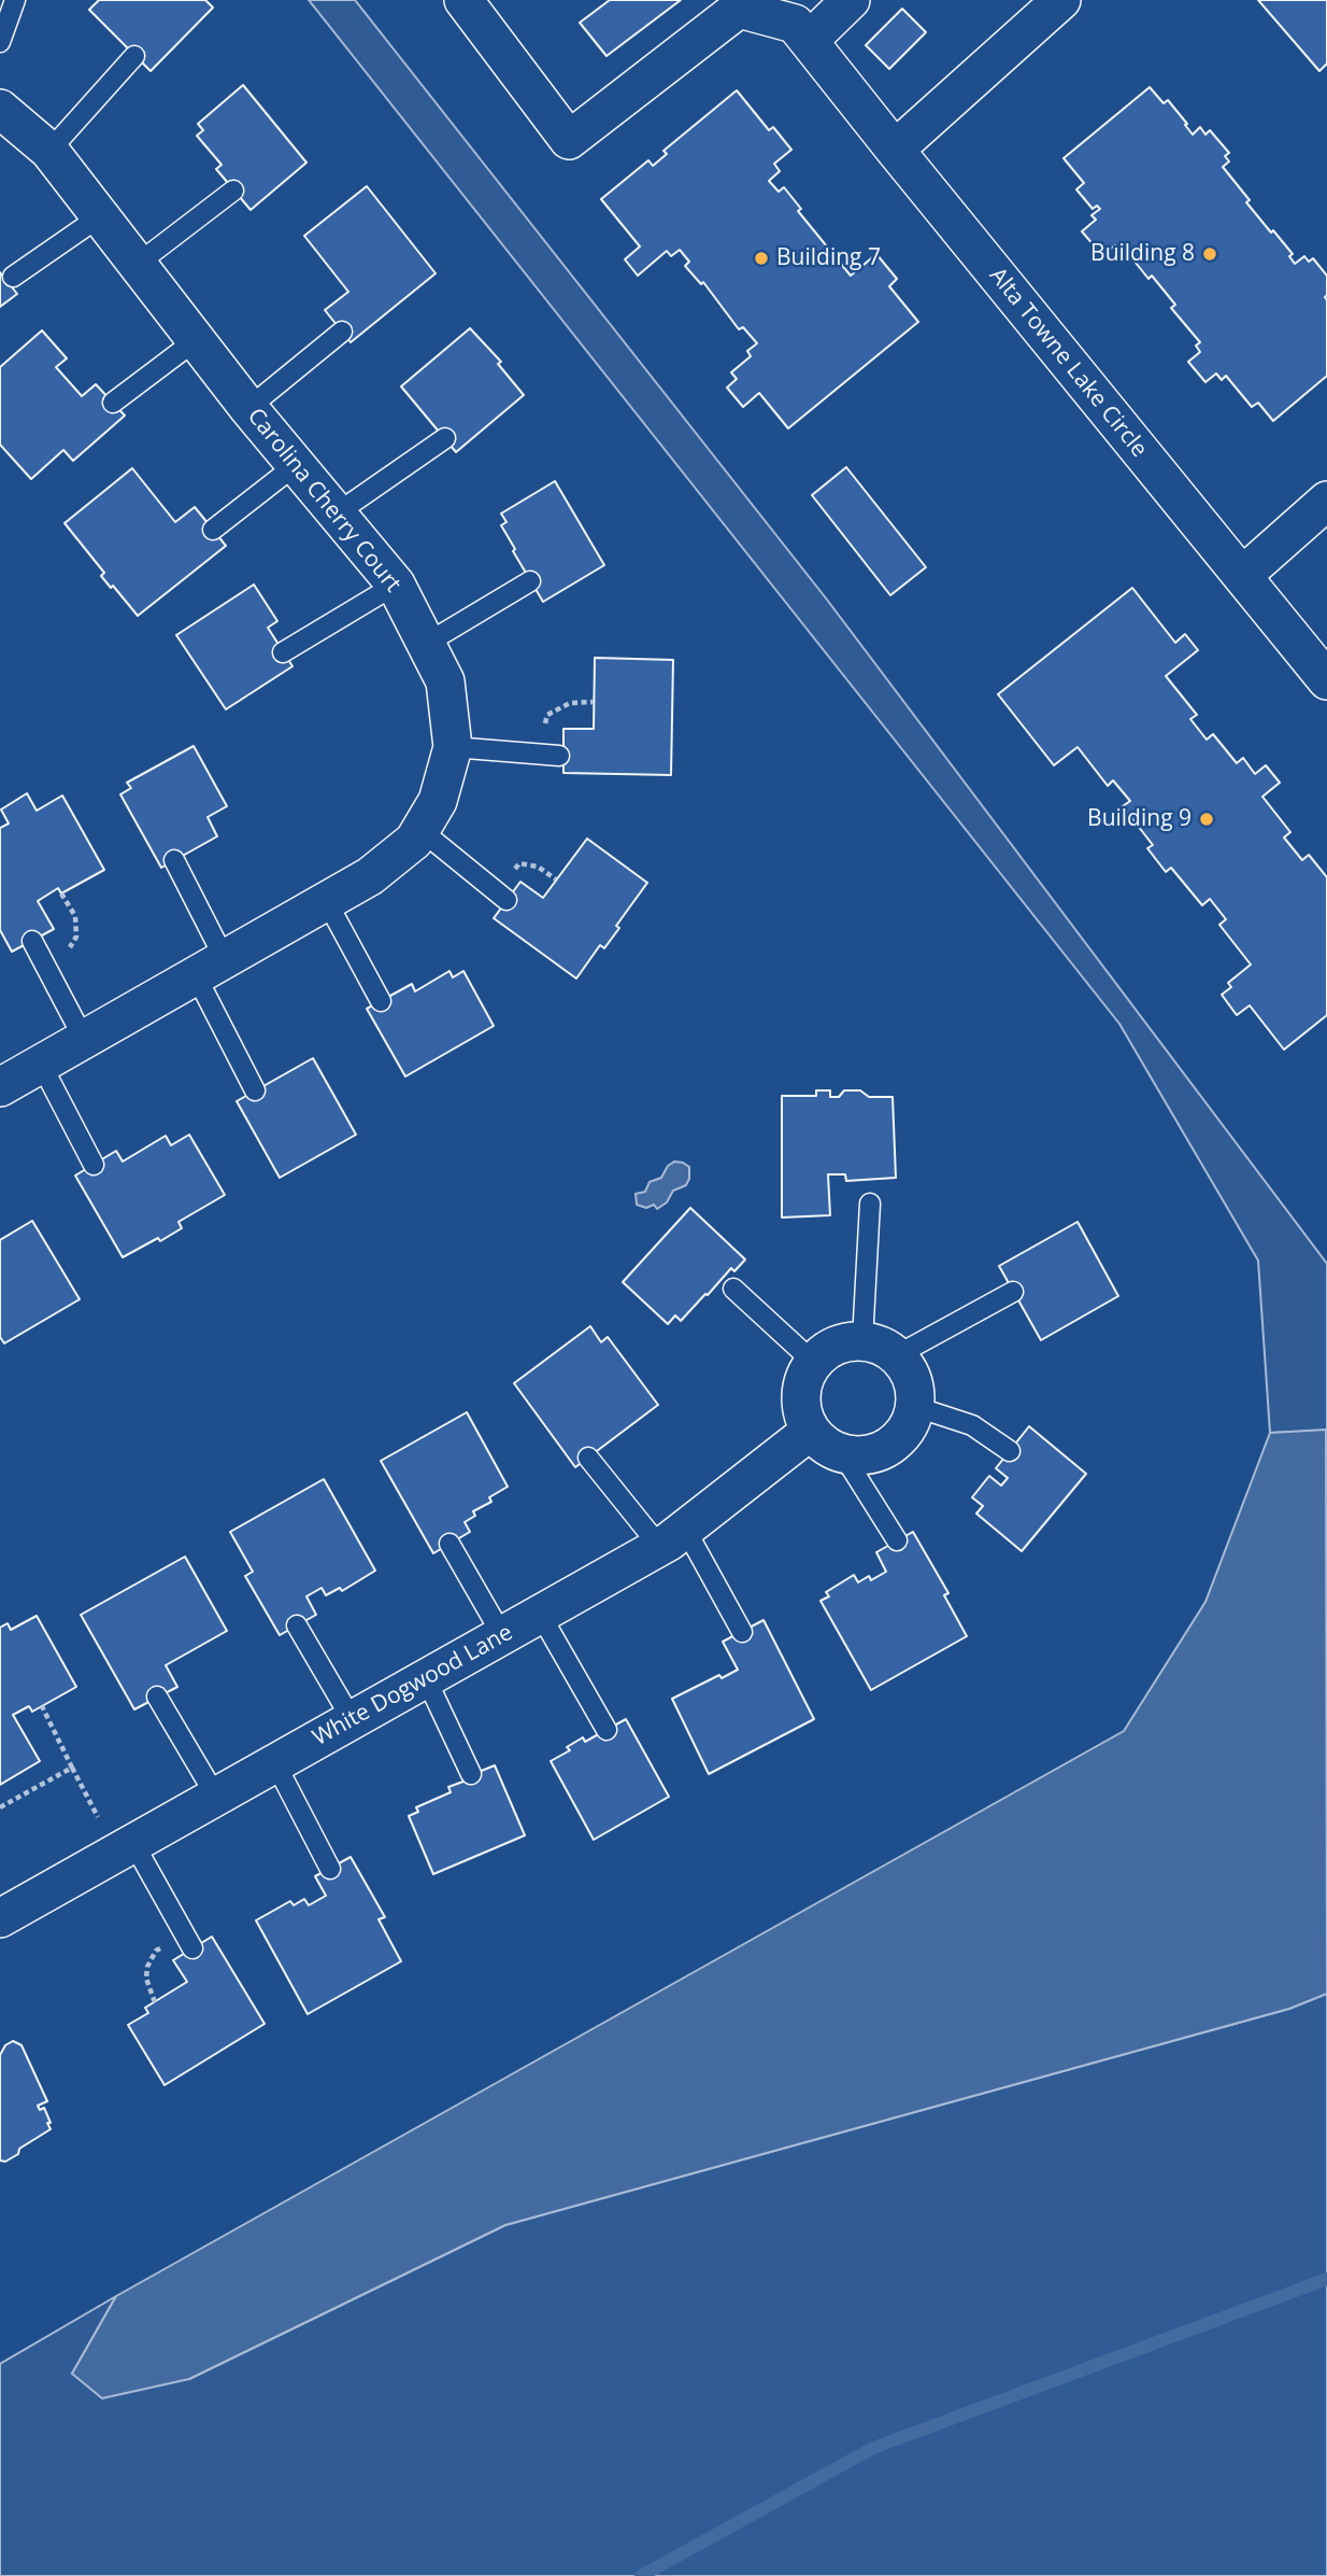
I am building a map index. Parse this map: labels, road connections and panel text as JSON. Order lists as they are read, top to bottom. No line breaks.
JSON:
{"streets":{"street":["Alta Towne Lake Circle","Carolina Cherry Court","White Dogwood Lane"]},"places":["Building 8","Building 7","Building 9"]}
